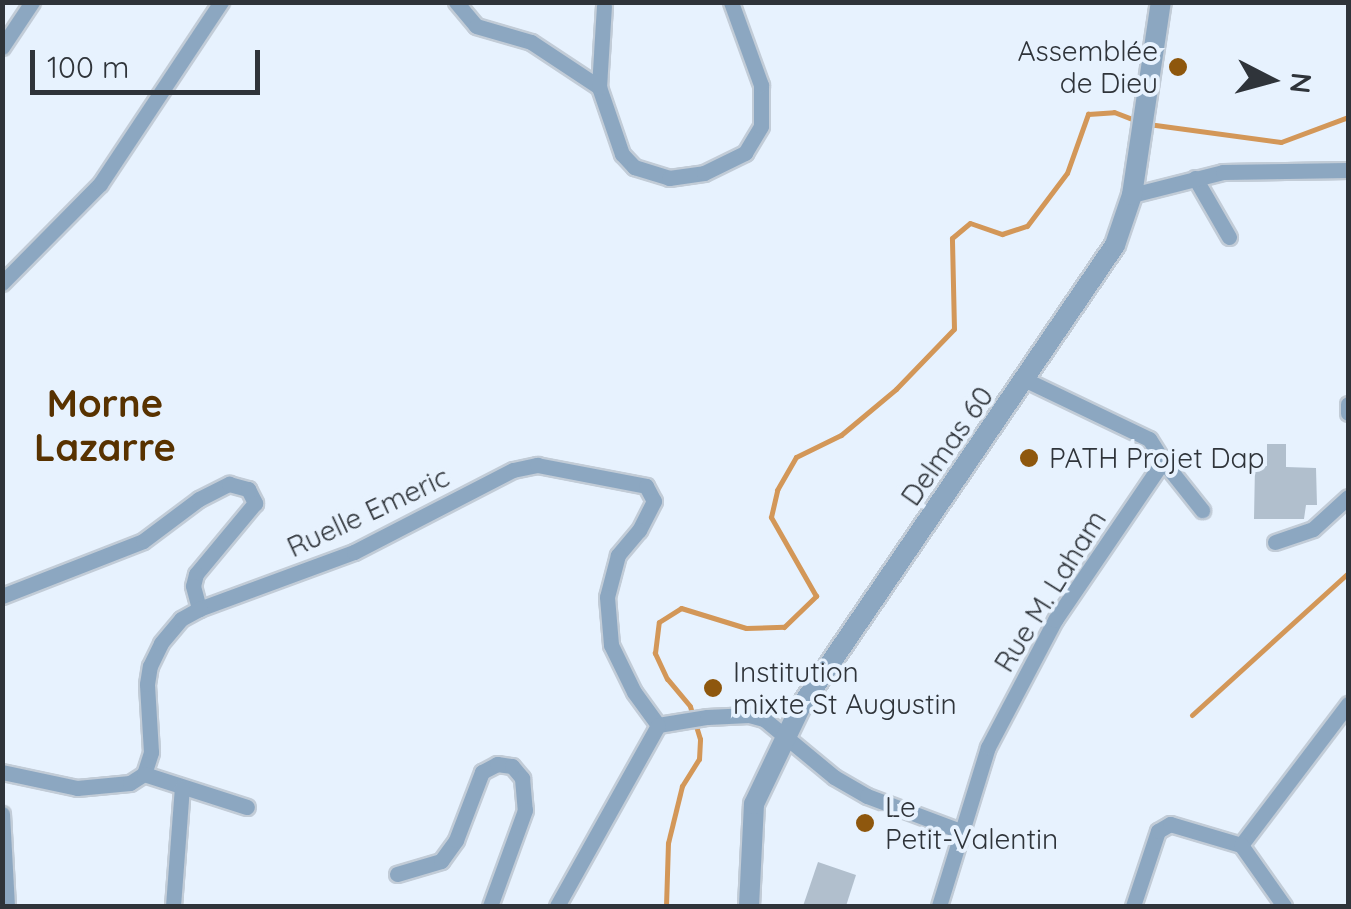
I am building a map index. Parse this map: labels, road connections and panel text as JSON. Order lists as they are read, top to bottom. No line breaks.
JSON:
{"streets":{"street":["Delmas 60","Ruelle Emeric","Rue M. Laham"]},"districts":["Morne Lazarre"],"places":["Assemblée de Dieu","PATH Projet Dap","Institution mixte St Augustin","Le Petit-Valentin"],"scale_bar":"100 m","north":"right"}
